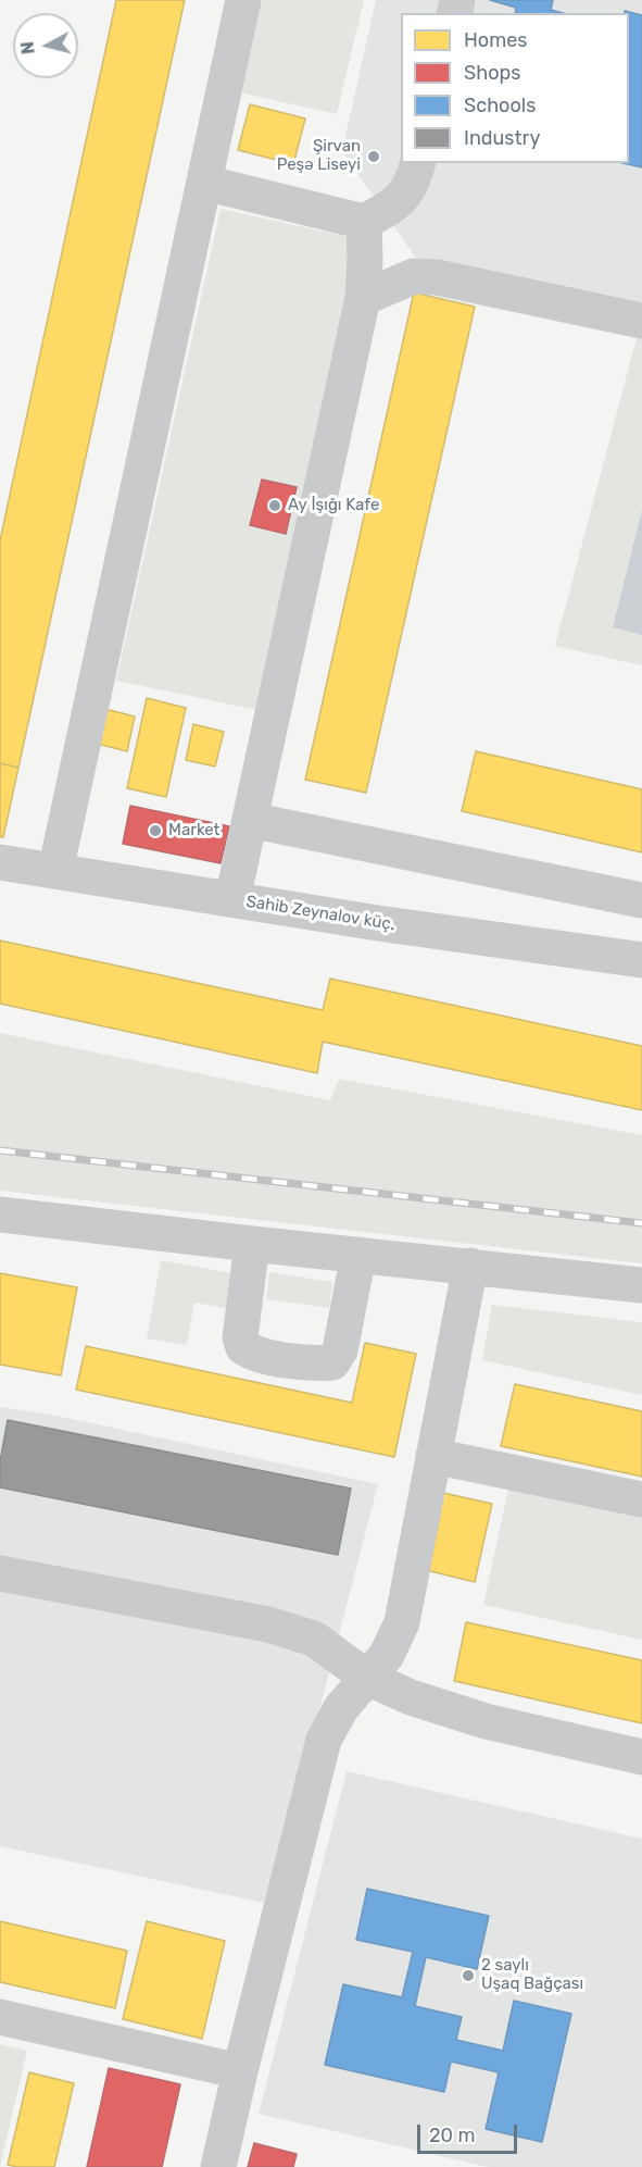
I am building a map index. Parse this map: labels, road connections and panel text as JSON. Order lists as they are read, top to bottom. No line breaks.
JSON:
{"streets":{"street":["Sahib Zeynalov küç."]},"places":["Şirvan Peşə Liseyi","Ay İşığı Kafe","Market","2 saylı Uşaq Bağçası"],"legend":["Homes","Shops","Schools","Industry"],"scale_bar":"20 m","north":"left"}
